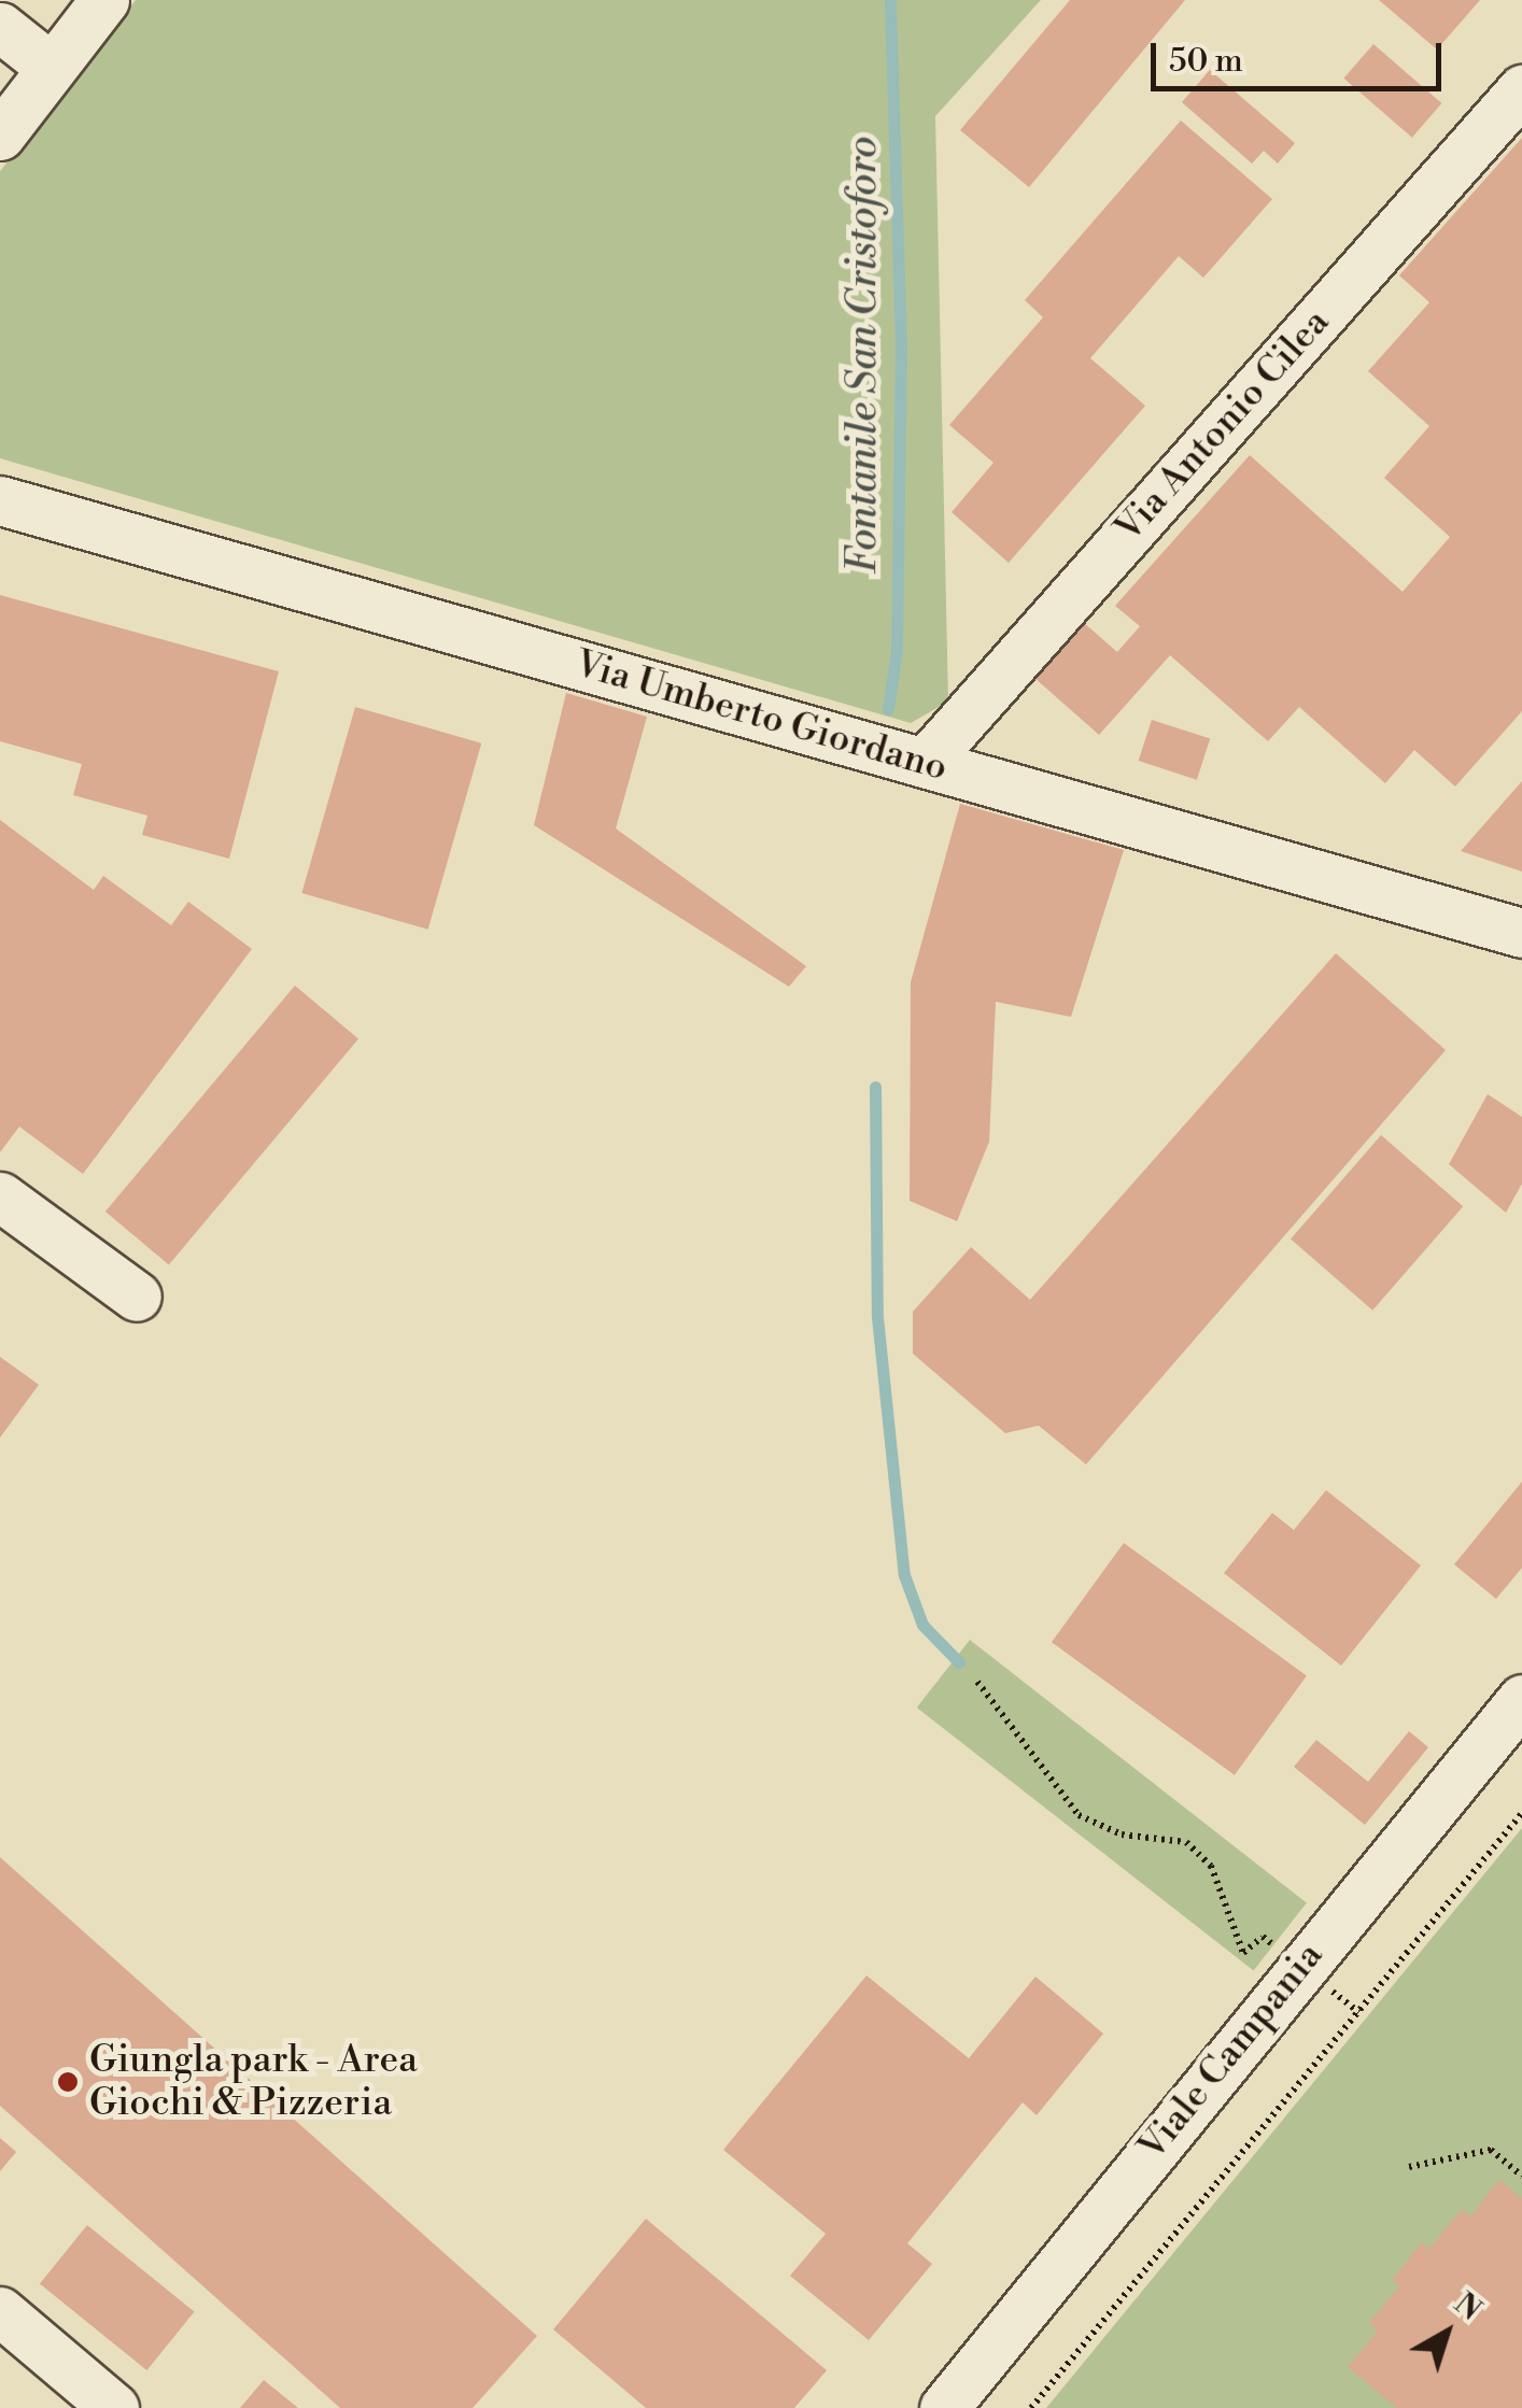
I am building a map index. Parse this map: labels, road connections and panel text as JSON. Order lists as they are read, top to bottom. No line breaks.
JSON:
{"streets":{"street":["Via Antonio Cilea","Via Umberto Giordano","Viale Campania"]},"crossings":[["Via Antonio Cilea","Via Umberto Giordano"]],"water":["Fontanile San Cristoforo"],"places":["Giungla park - Area Giochi & Pizzeria"],"scale_bar":"50 m","north":"top right"}
